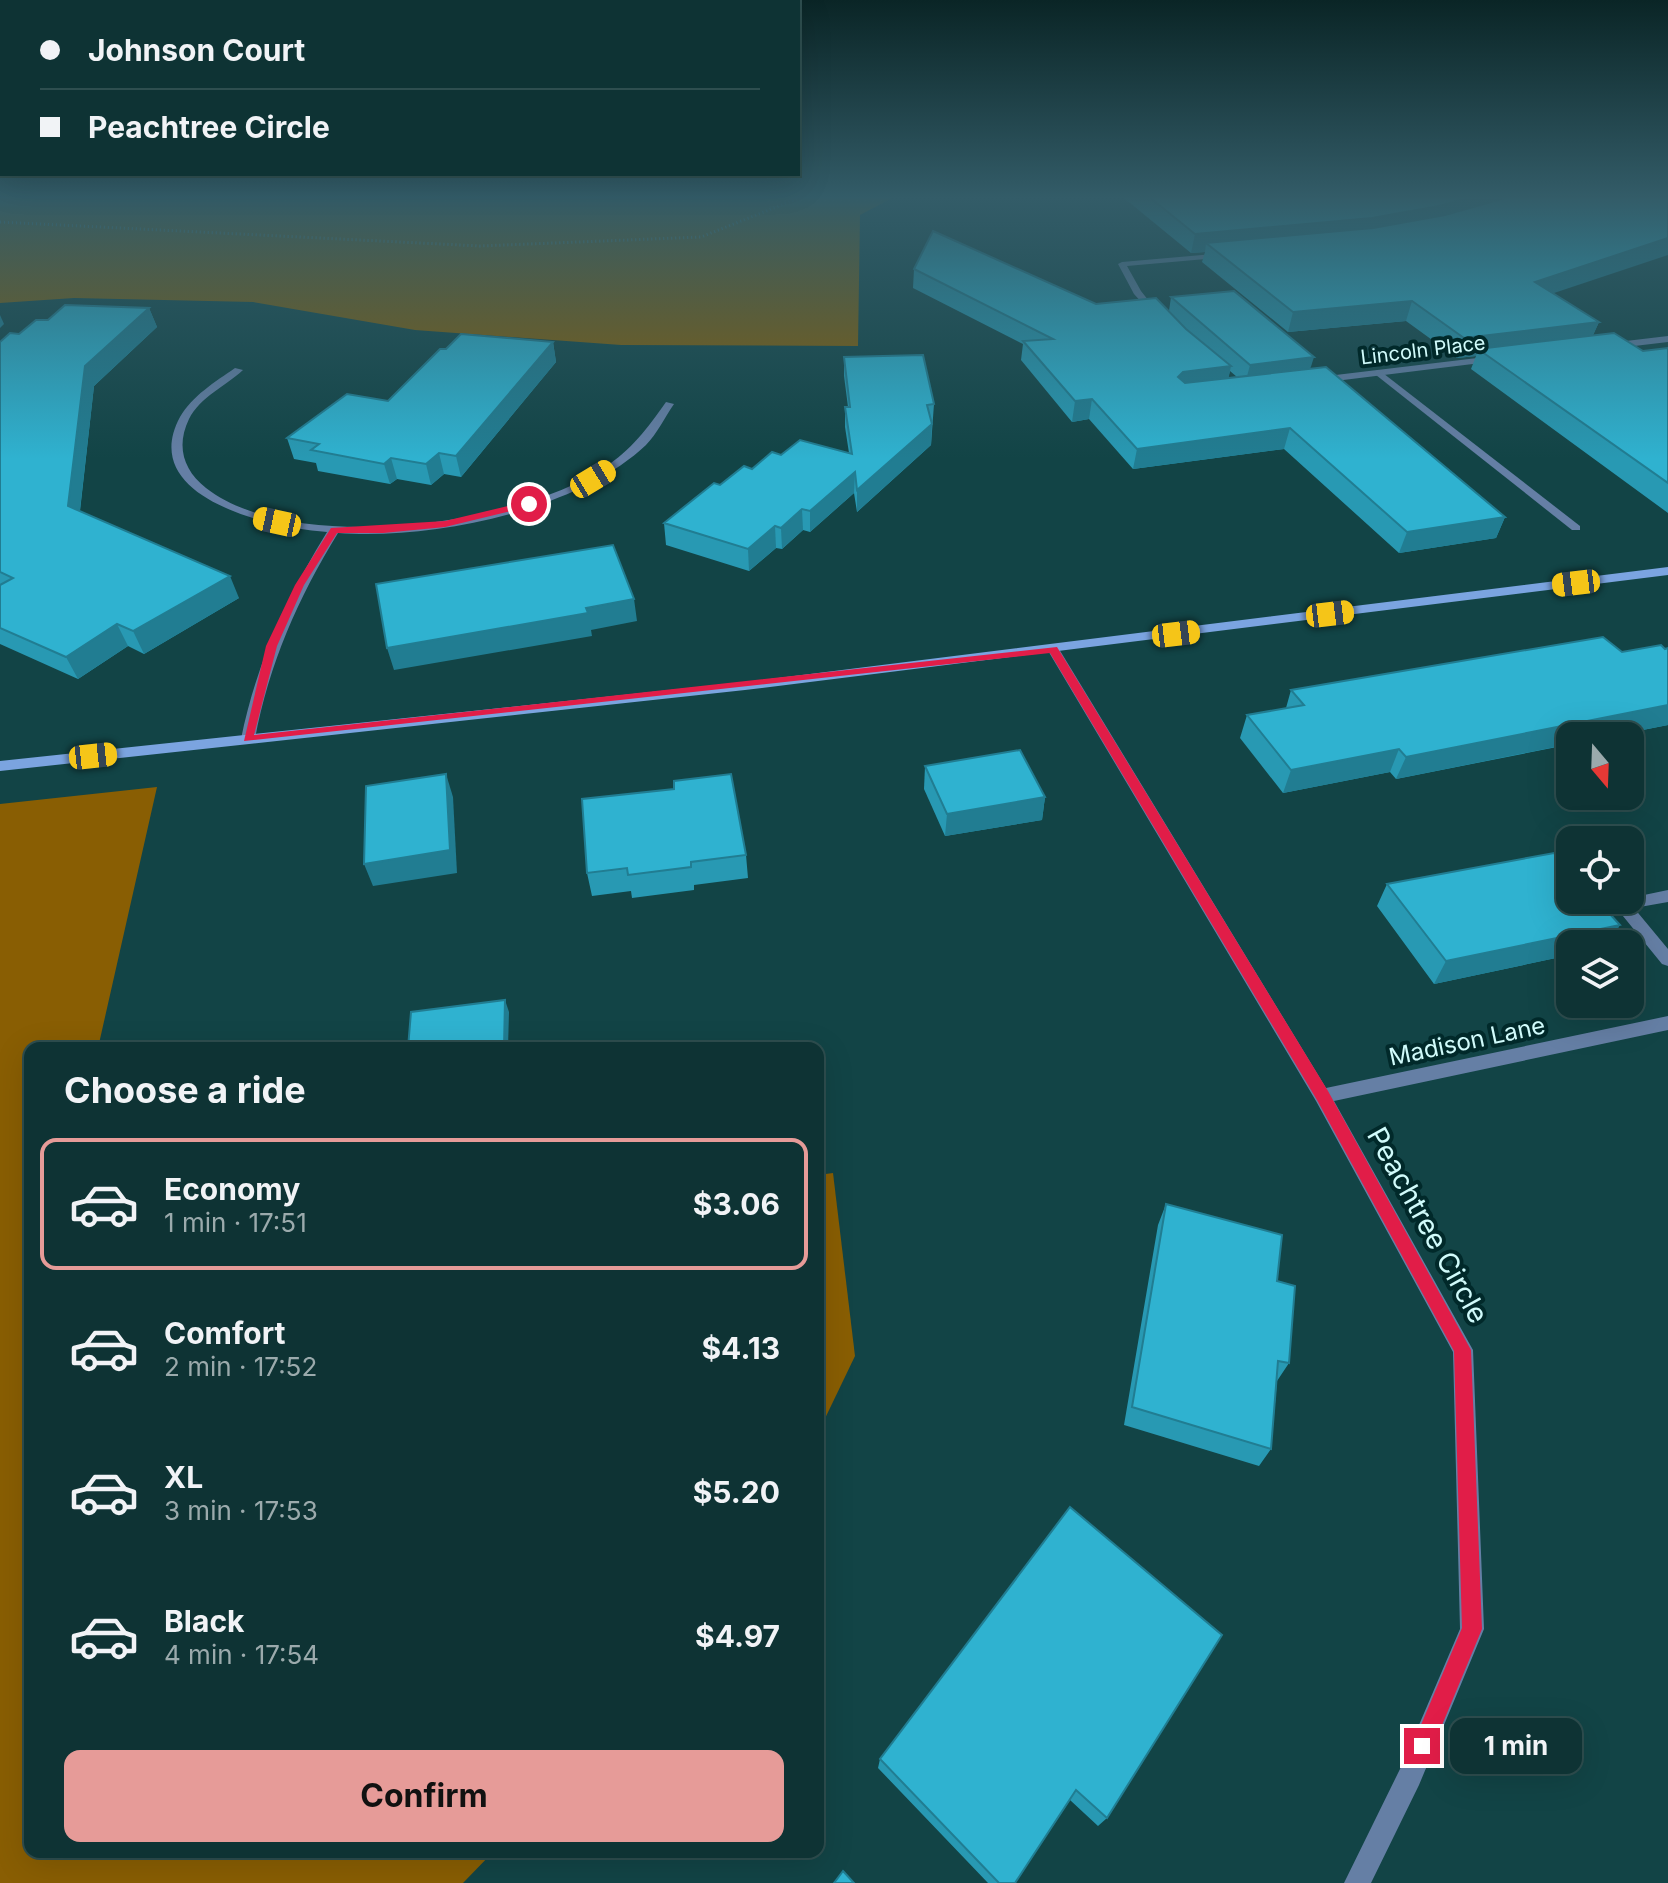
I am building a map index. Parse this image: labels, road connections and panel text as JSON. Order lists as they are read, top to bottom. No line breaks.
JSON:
{"streets":{"street":["Lincoln Place","Madison Lane","Peachtree Circle"]},"crossings":[["Madison Lane","Peachtree Circle"]],"north":"bottom","page":{"banner":["Johnson Court","Peachtree Circle"],"heading":"Choose a ride","list":[{"name":"Economy","note":"1 min · 17:51","value":"$3.06"},{"name":"Comfort","note":"2 min · 17:52","value":"$4.13"},{"name":"XL","note":"3 min · 17:53","value":"$5.20"},{"name":"Black","note":"4 min · 17:54","value":"$4.97"}],"bubble":"1 min","buttons":"Confirm"}}
